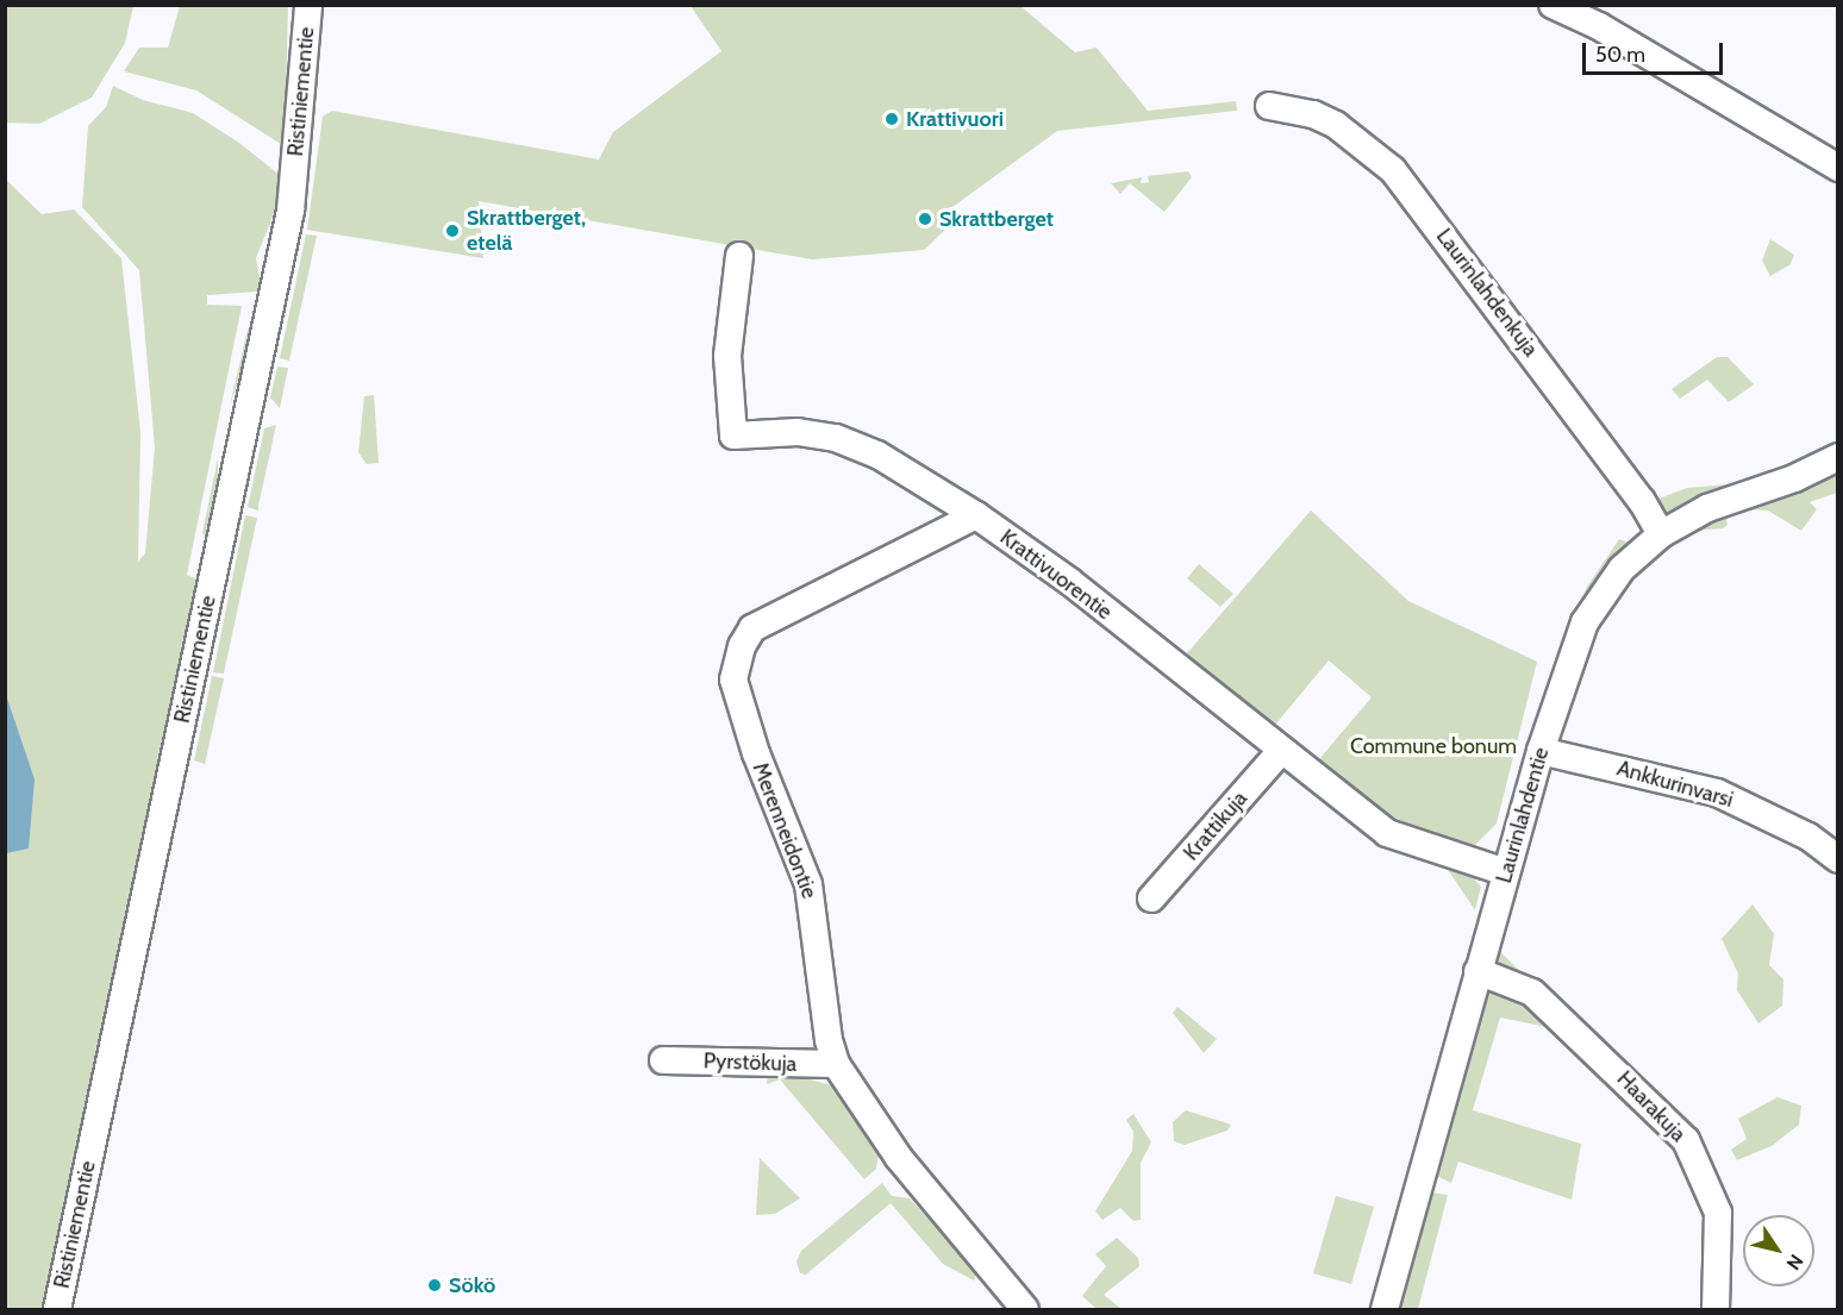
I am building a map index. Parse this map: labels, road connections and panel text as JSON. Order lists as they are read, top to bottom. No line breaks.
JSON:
{"streets":{"street":["Ristiniementie","Laurinlahdenkuja","Krattivuorentie","Ankkurinvarsi","Laurinlahdentie","Krattikuja","Merenneidontie","Pyrstökuja","Haarakuja"]},"crossings":[["Laurinlahdenkuja","Laurinlahdentie"],["Krattivuorentie","Laurinlahdentie"],["Krattivuorentie","Krattikuja"],["Krattivuorentie","Merenneidontie"],["Ankkurinvarsi","Laurinlahdentie"],["Laurinlahdentie","Haarakuja"],["Merenneidontie","Pyrstökuja"]],"parks":["Commune bonum"],"places":["Krattivuori","Skrattberget","Skrattberget, etelä","Sökö"],"scale_bar":"50 m","north":"bottom right"}
